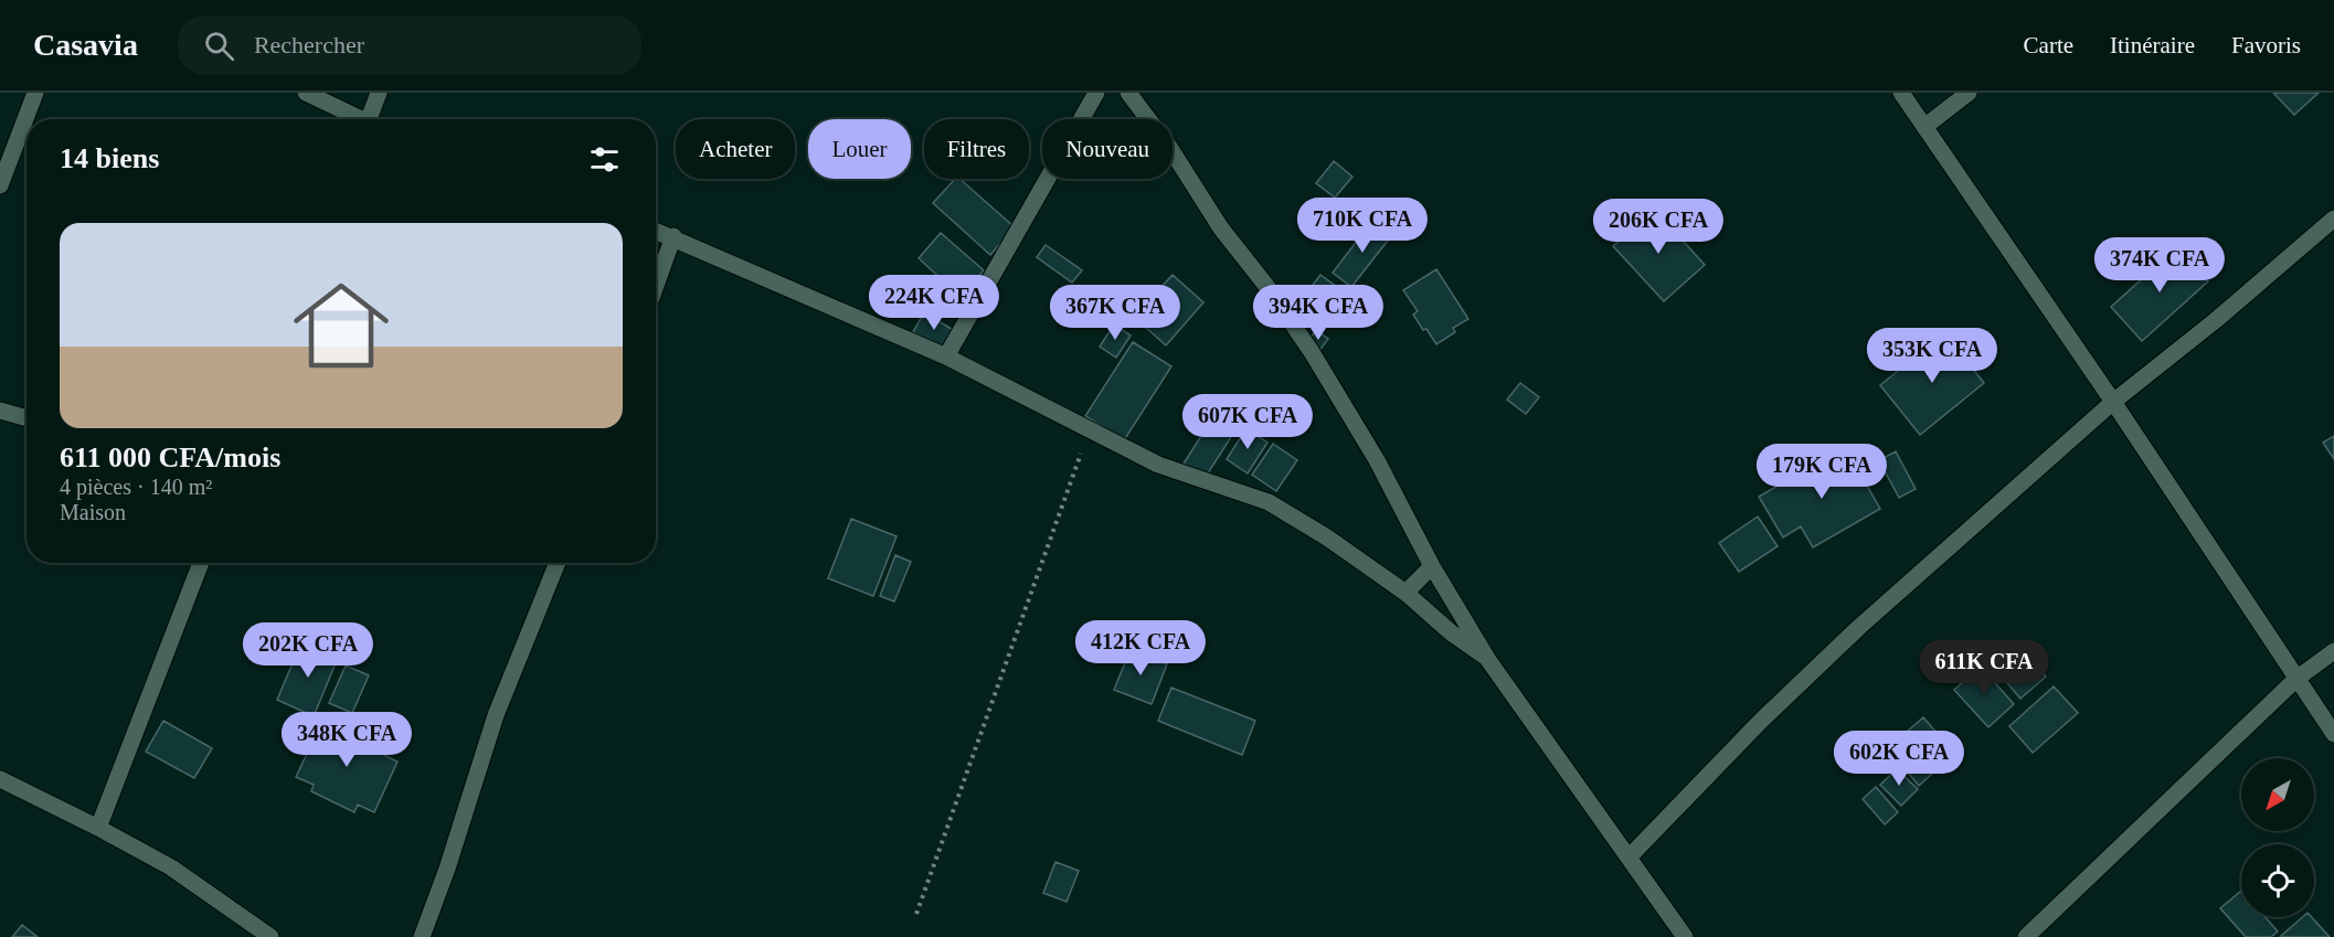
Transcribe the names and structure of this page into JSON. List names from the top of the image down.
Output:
{
  "north": "bottom left",
  "page": {
    "header": "Casavia",
    "search": "Rechercher",
    "nav": ["Carte", "Itinéraire", "Favoris"],
    "chip": [
      "Acheter",
      "Louer",
      "Filtres",
      "Nouveau"
    ],
    "heading": "14 biens",
    "price": [
      "710K CFA",
      "206K CFA",
      "374K CFA",
      "224K CFA",
      "367K CFA",
      "394K CFA",
      "353K CFA",
      "607K CFA",
      "179K CFA",
      "412K CFA",
      "202K CFA",
      "611K CFA",
      "348K CFA",
      "602K CFA"
    ],
    "list": [
      {
        "name": "611 000 CFA/mois",
        "note": "4 pièces · 140 m² · Maison"
      }
    ]
  }
}
